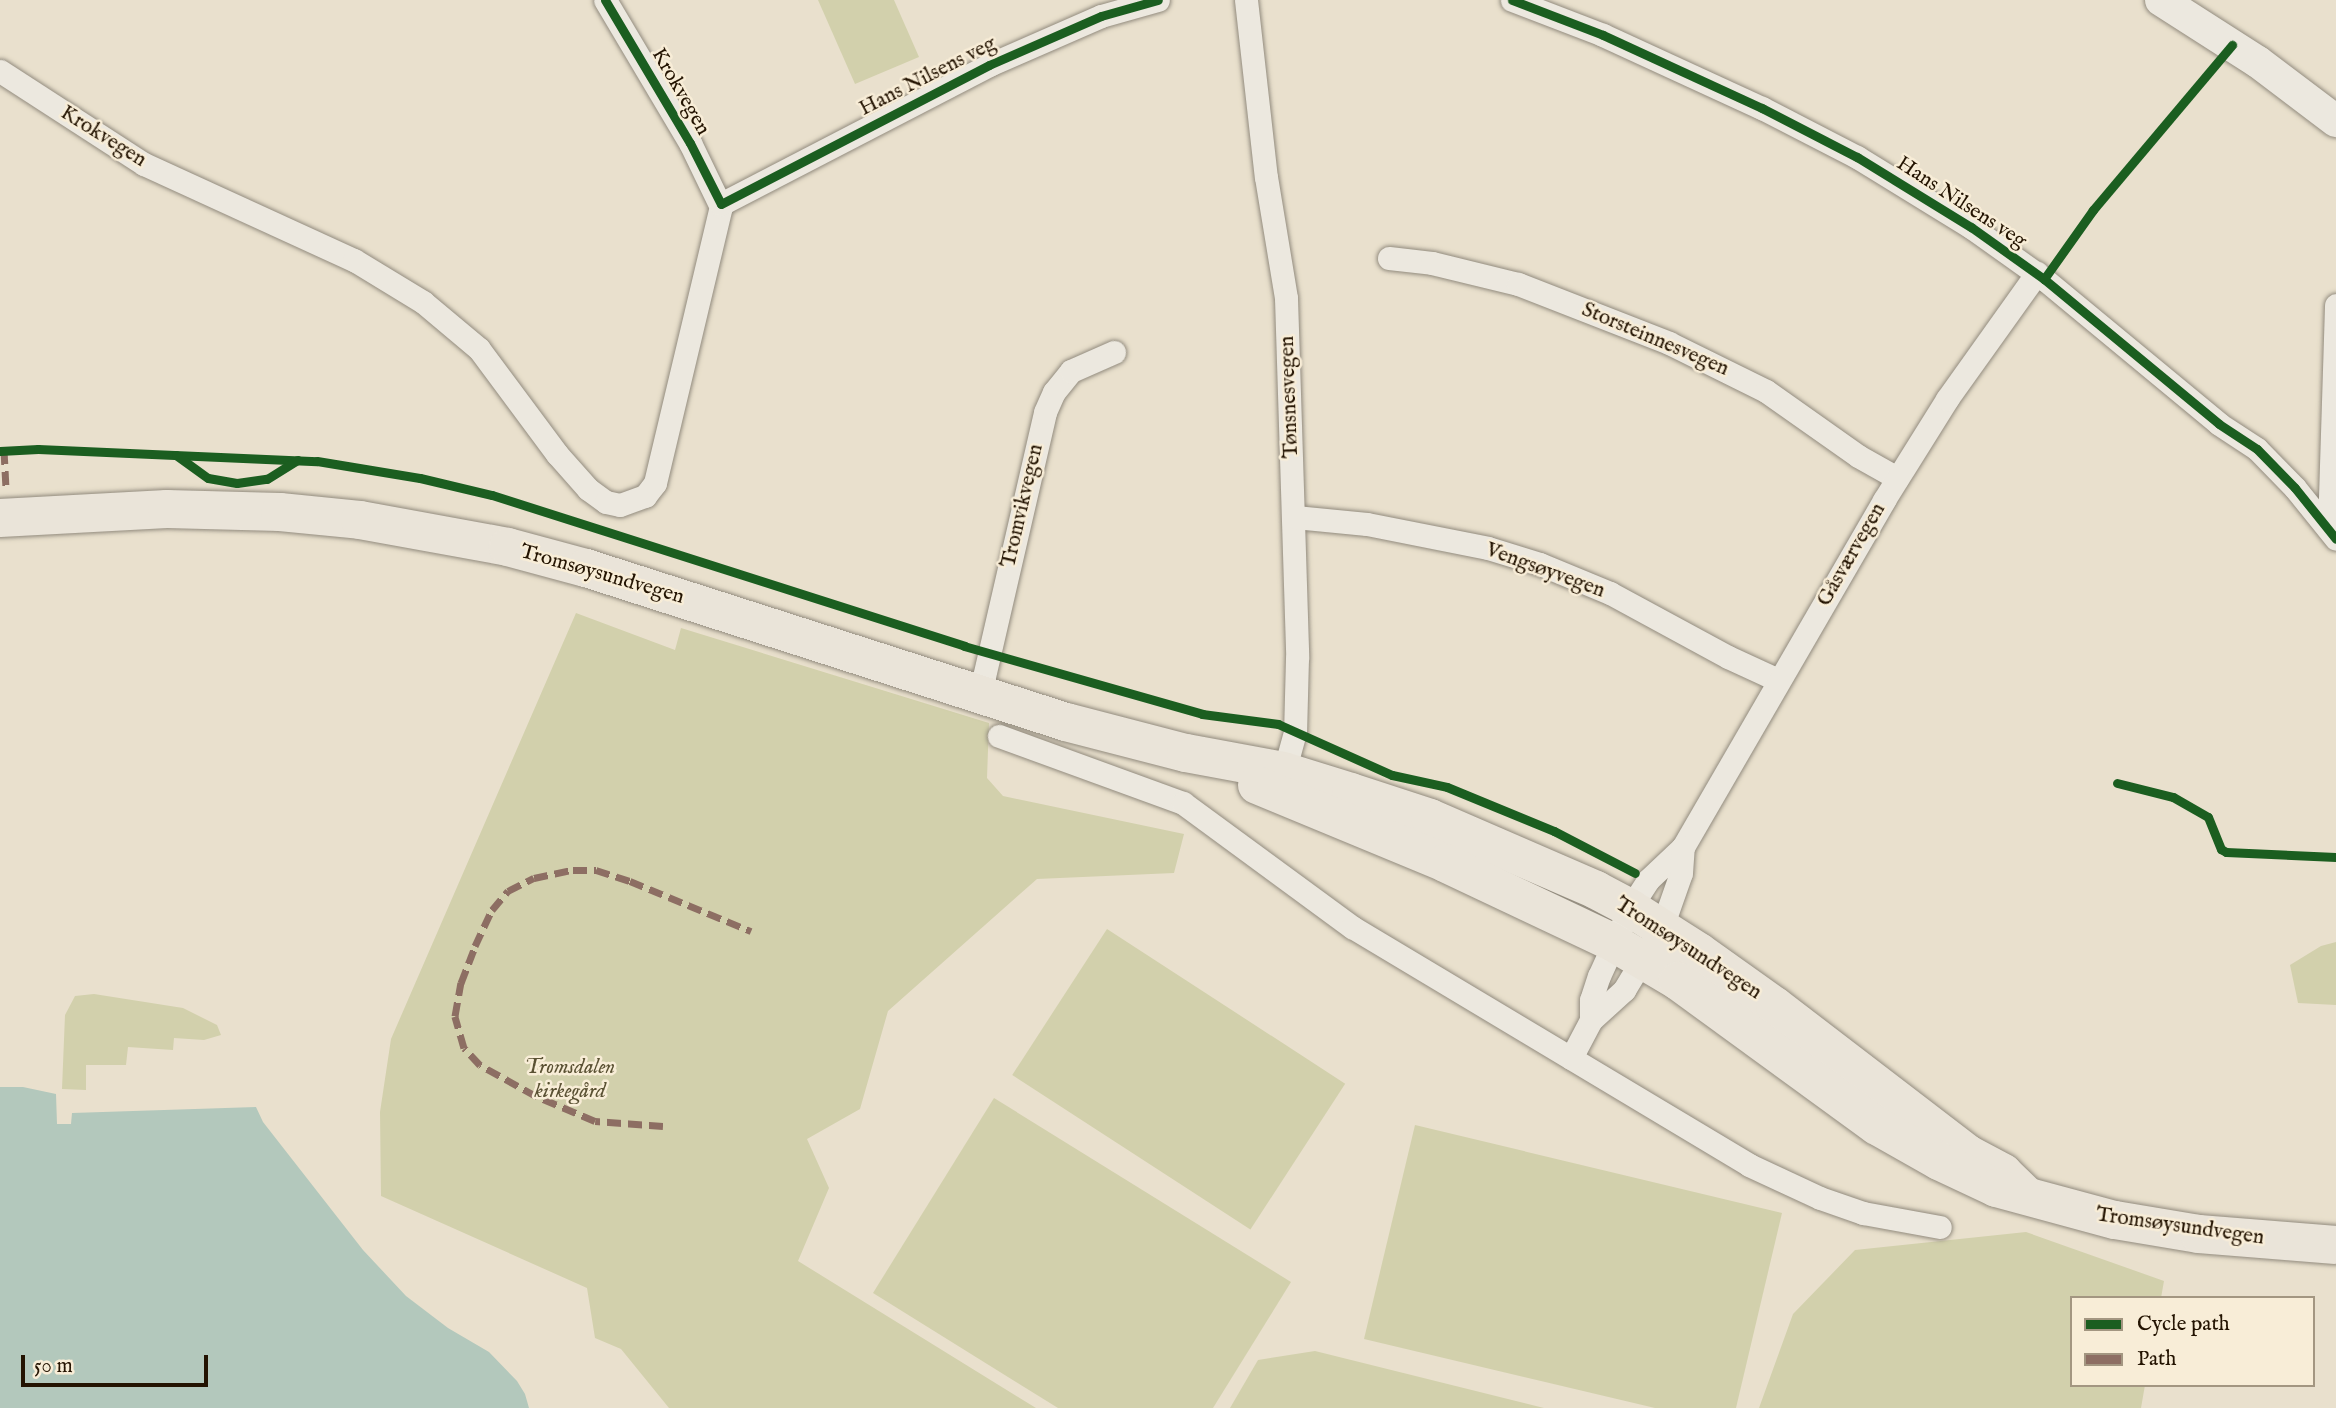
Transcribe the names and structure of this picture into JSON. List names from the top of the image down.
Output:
{
  "streets": {
    "highway": ["Tromsøysundvegen"],
    "street": [
      "Hans Nilsens veg",
      "Krokvegen",
      "Storsteinnesvegen",
      "Tønsnesvegen",
      "Tromvikvegen",
      "Gåsværvegen",
      "Vengsøyvegen"
    ]
  },
  "crossings": [
    ["Hans Nilsens veg", "Krokvegen"],
    ["Hans Nilsens veg", "Gåsværvegen"],
    ["Storsteinnesvegen", "Gåsværvegen"],
    ["Tønsnesvegen", "Vengsøyvegen"],
    ["Tønsnesvegen", "Tromsøysundvegen"],
    ["Tromvikvegen", "Tromsøysundvegen"],
    ["Gåsværvegen", "Vengsøyvegen"],
    ["Gåsværvegen", "Tromsøysundvegen"]
  ],
  "parks": ["Tromsdalen kirkegård"],
  "legend": ["Cycle path", "Path"],
  "scale_bar": "50 m"
}
